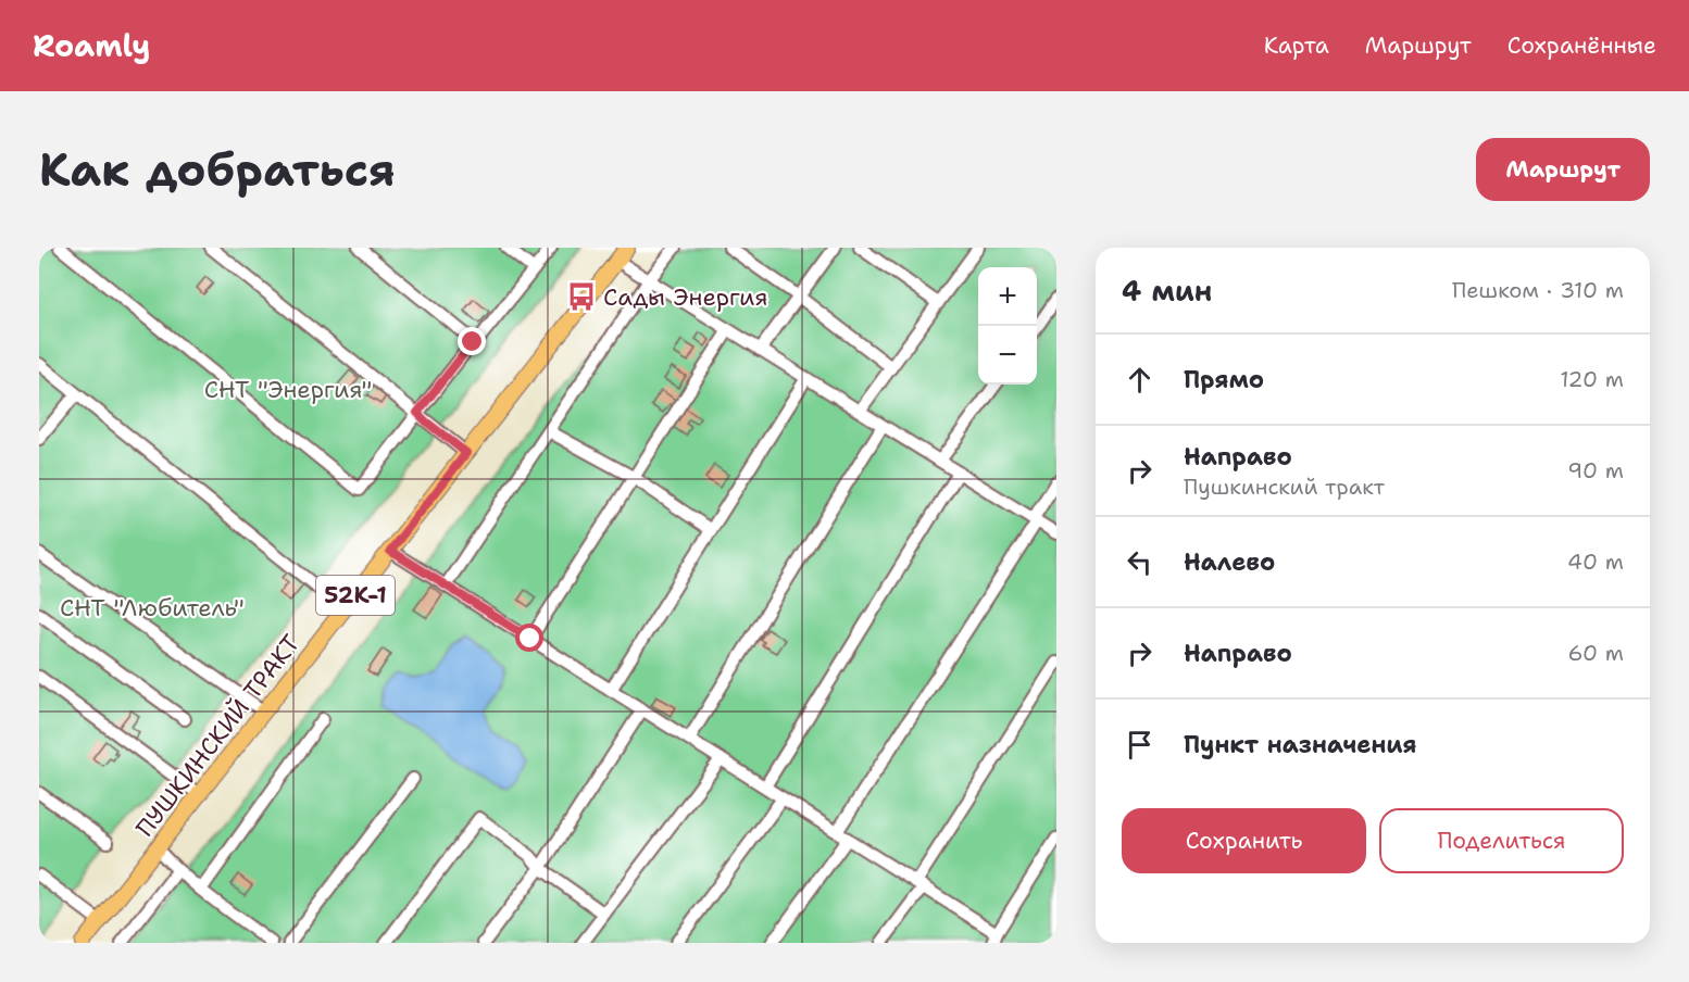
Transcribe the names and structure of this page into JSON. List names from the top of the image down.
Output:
{
  "streets": {
    "main road": ["52К-1", "ПУШКИНСКИЙ ТРАКТ"]
  },
  "parks": ["СНТ \"Энергия\"", "СНТ \"Любитель\""],
  "places": {
    "bus stop": ["Сады Энергия"]
  },
  "page": {
    "header": "Roamly",
    "nav": ["Карта", "Маршрут", "Сохранённые"],
    "buttons": [
      "Маршрут",
      ["Сохранить", "Поделиться"]
    ],
    "title": "Как добраться",
    "heading": ["4 мин", "Пешком · 310 m"],
    "map_buttons": ["+", "−"],
    "list": [
      ["Прямо", "120 m"],
      ["Направо", "Пушкинский тракт", "90 m"],
      ["Налево", "40 m"],
      ["Направо", "60 m"],
      "Пункт назначения"
    ]
  }
}
